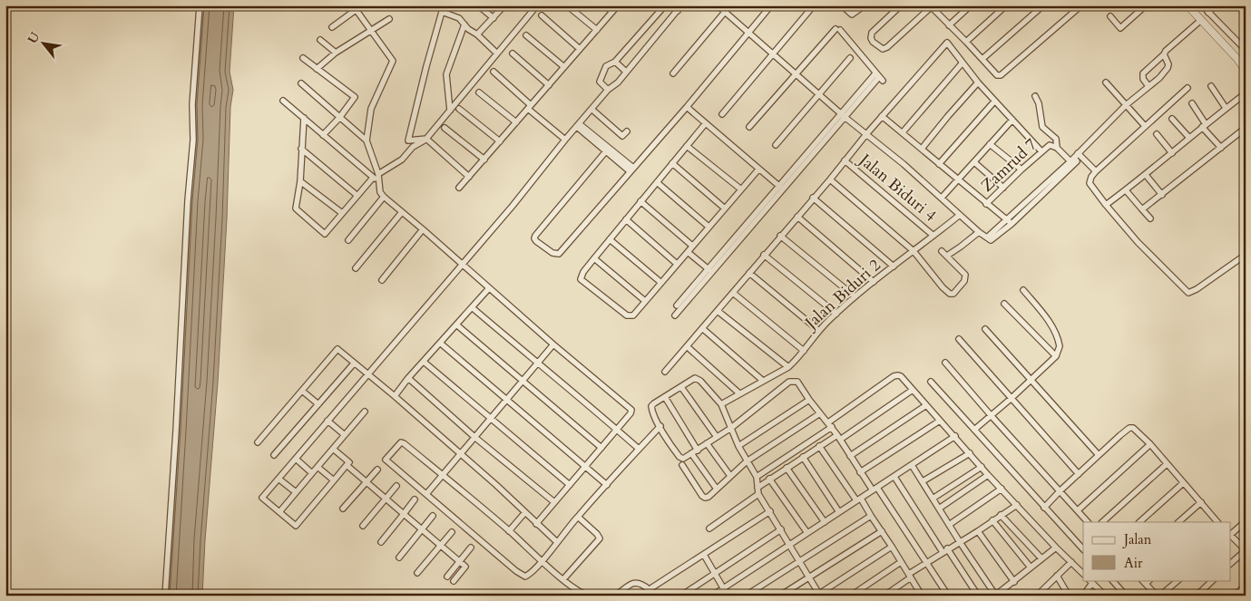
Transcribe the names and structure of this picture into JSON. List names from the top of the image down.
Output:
{
  "streets": {
    "street": ["Zamrud 7", "Jalan Biduri 4", "Jalan Biduri 2"]
  },
  "crossings": [
    ["Jalan Biduri 4", "Jalan Biduri 2"]
  ],
  "legend": ["Jalan", "Air"],
  "north": "top left"
}
